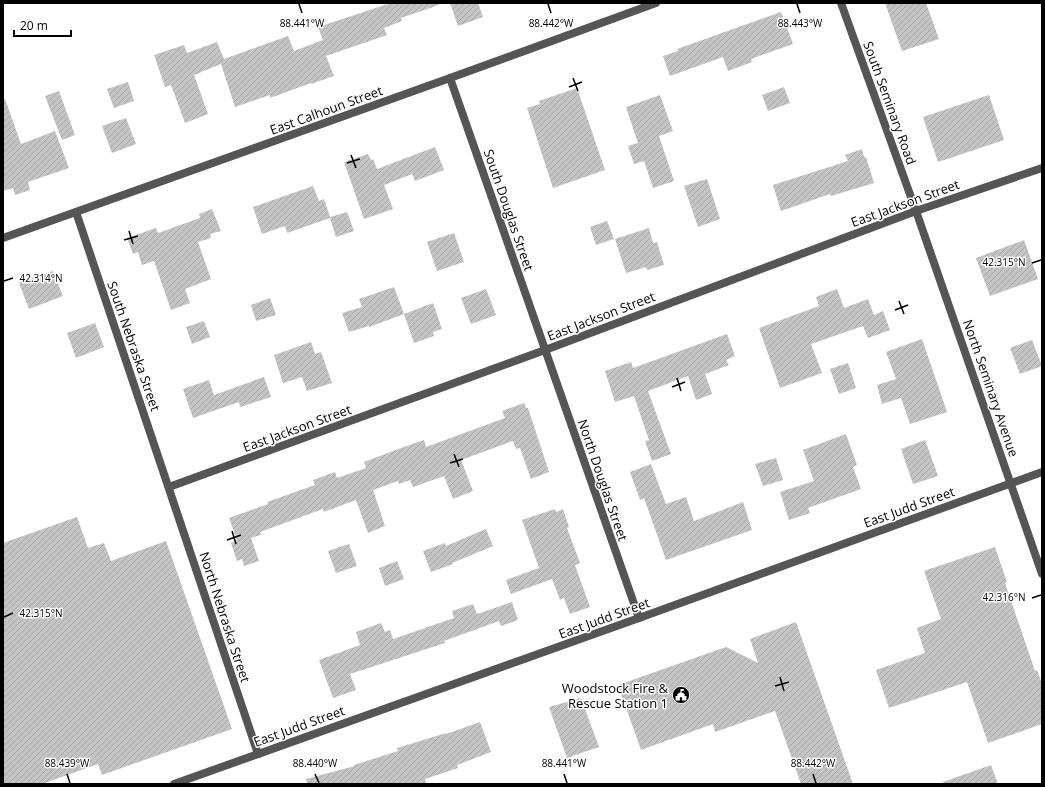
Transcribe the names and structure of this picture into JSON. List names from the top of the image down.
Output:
{
  "streets": {
    "street": [
      "South Seminary Road",
      "East Calhoun Street",
      "East Jackson Street",
      "South Douglas Street",
      "South Nebraska Street",
      "North Seminary Avenue",
      "North Douglas Street",
      "East Judd Street",
      "North Nebraska Street"
    ]
  },
  "crossings": [
    ["South Seminary Road", "East Jackson Street"],
    ["South Seminary Road", "North Seminary Avenue"],
    ["East Calhoun Street", "South Douglas Street"],
    ["East Calhoun Street", "South Nebraska Street"],
    ["East Jackson Street", "South Douglas Street"],
    ["East Jackson Street", "South Nebraska Street"],
    ["East Jackson Street", "North Seminary Avenue"],
    ["East Jackson Street", "North Douglas Street"],
    ["East Jackson Street", "North Nebraska Street"],
    ["South Douglas Street", "North Douglas Street"],
    ["South Nebraska Street", "North Nebraska Street"],
    ["North Seminary Avenue", "East Judd Street"],
    ["North Douglas Street", "East Judd Street"],
    ["East Judd Street", "North Nebraska Street"]
  ],
  "places": {
    "public building": ["Woodstock Fire & Rescue Station 1"]
  },
  "scale_bar": "20 m",
  "coordinates": [
    "88.441°W",
    "88.442°W",
    "88.443°W",
    "42.315°N",
    "42.314°N",
    "42.316°N",
    "88.439°W",
    "88.440°W"
  ]
}
